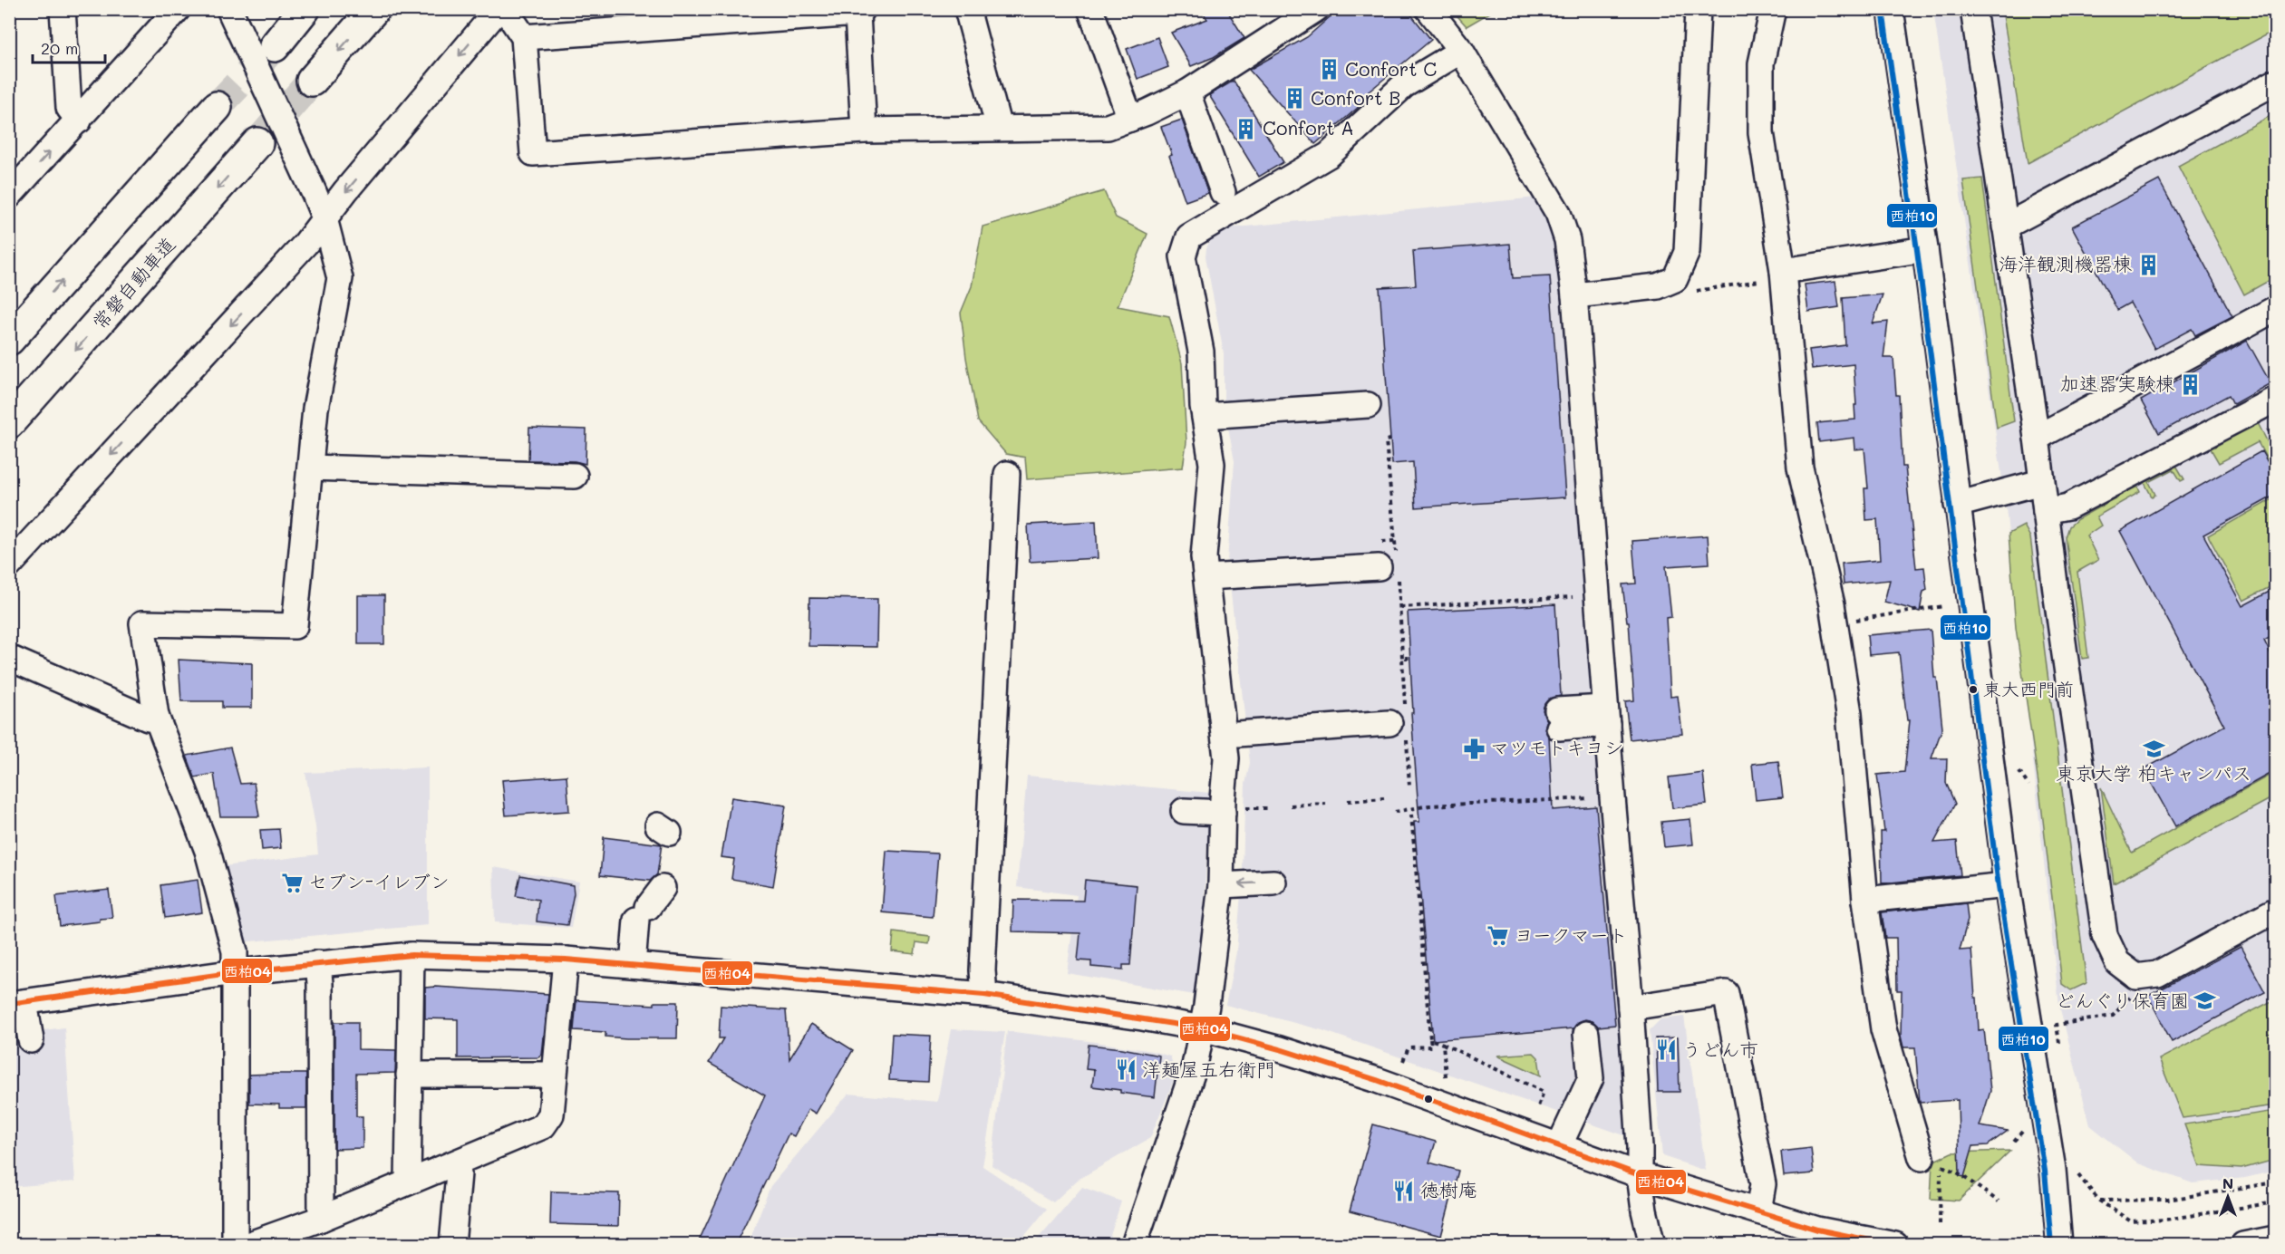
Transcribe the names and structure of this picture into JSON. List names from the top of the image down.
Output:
{
  "streets": {
    "highway": ["常磐自動車道"]
  },
  "places": {
    "building": [
      "Confort C",
      "Confort B",
      "Confort A",
      "海洋観測機器棟",
      "加速器実験棟"
    ],
    "other": ["東大西門前"],
    "pharmacy": ["マツモトキヨシ"],
    "school or university": ["東京大学 柏キャンパス", "どんぐり保育園"],
    "supermarket": ["セブン-イレブン", "ヨークマート"],
    "restaurant": ["うどん市", "洋麺屋五右衛門", "徳樹庵"]
  },
  "lines": ["transit line 西柏10", "transit line 西柏04"],
  "scale_bar": "20 m",
  "north": "top"
}
